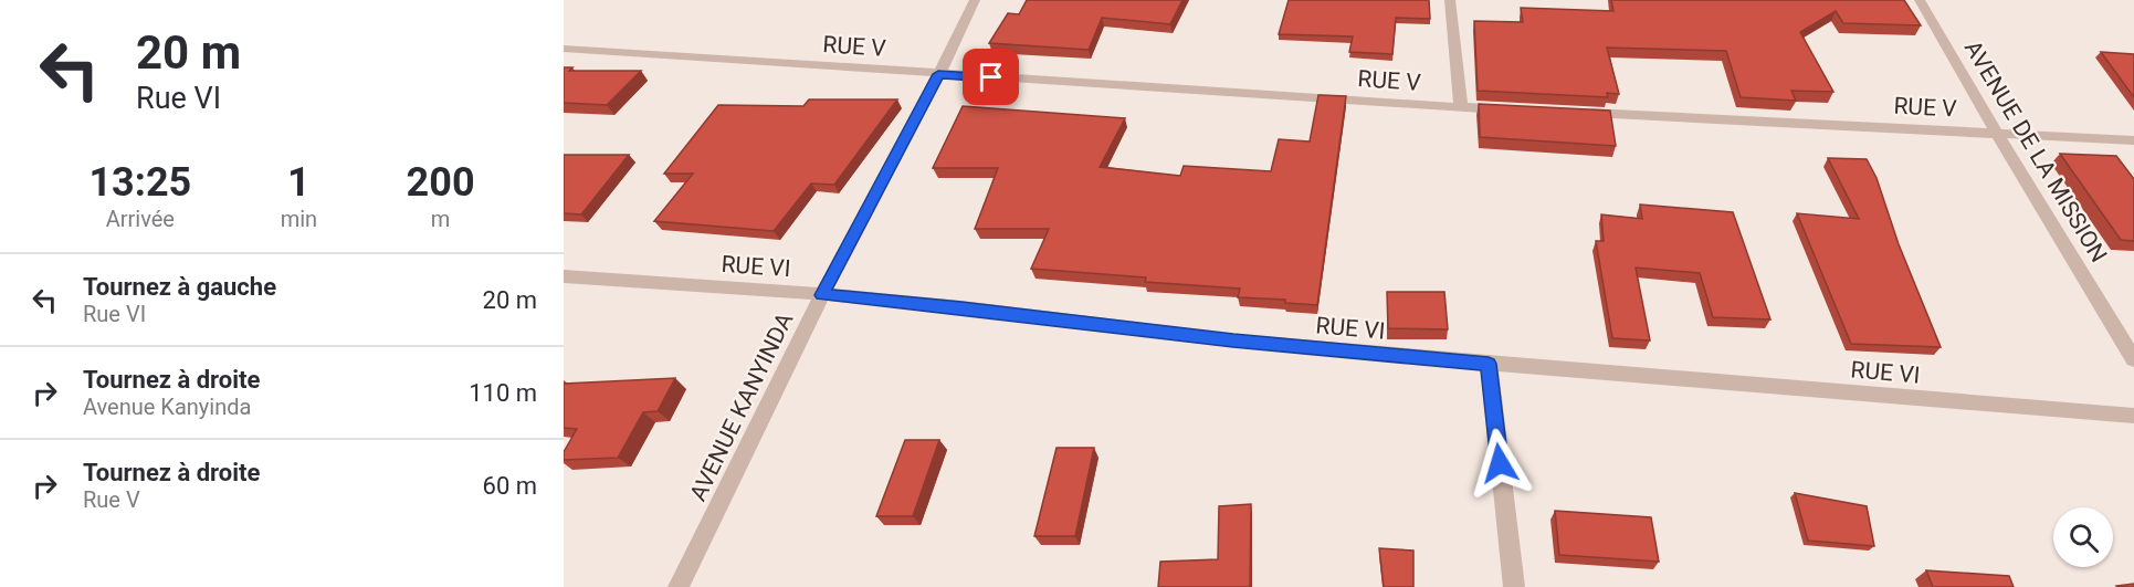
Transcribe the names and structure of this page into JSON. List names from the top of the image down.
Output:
{
  "streets": {
    "street": [
      "RUE V",
      "AVENUE DE LA MISSION",
      "RUE VI",
      "AVENUE KANYINDA"
    ]
  },
  "crossings": [
    ["RUE V", "AVENUE DE LA MISSION"],
    ["RUE V", "AVENUE KANYINDA"],
    ["RUE VI", "AVENUE KANYINDA"]
  ],
  "page": {
    "turn": ["20 m", "Rue VI"],
    "eta": [
      "13:25",
      "Arrivée",
      "1",
      "min",
      "200",
      "m"
    ],
    "list": [
      {
        "name": "Tournez à gauche",
        "note": "Rue VI",
        "value": "20 m"
      },
      {
        "name": "Tournez à droite",
        "note": "Avenue Kanyinda",
        "value": "110 m"
      },
      {
        "name": "Tournez à droite",
        "note": "Rue V",
        "value": "60 m"
      }
    ]
  }
}
